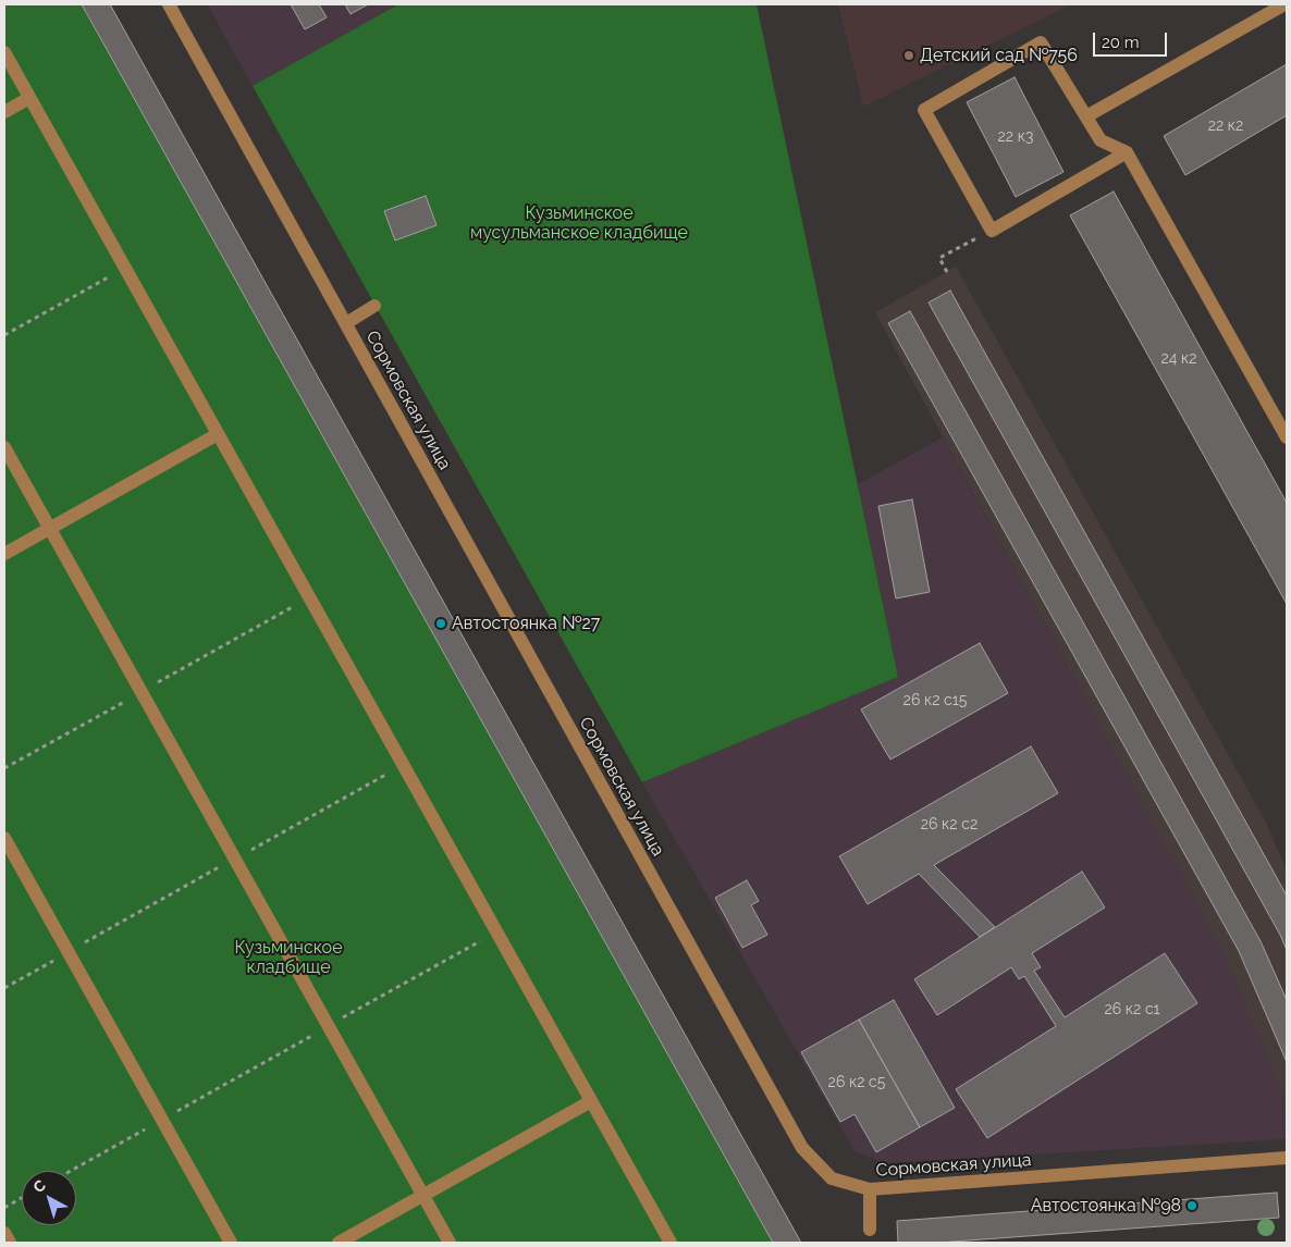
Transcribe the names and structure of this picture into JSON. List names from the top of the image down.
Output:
{
  "streets": {
    "street": ["Сормовская улица"]
  },
  "parks": ["Кузьминское мусульманское кладбище", "Кузьминское кладбище"],
  "places": ["Детский сад №756", "Автостоянка №27", "Автостоянка №98"],
  "house_numbers": [
    "22 к2",
    "22 к3",
    "24 к2",
    "26 к2 с15",
    "26 к2 с2",
    "26 к2 с1",
    "26 к2 с5"
  ],
  "scale_bar": "20 m",
  "north": "top left"
}
